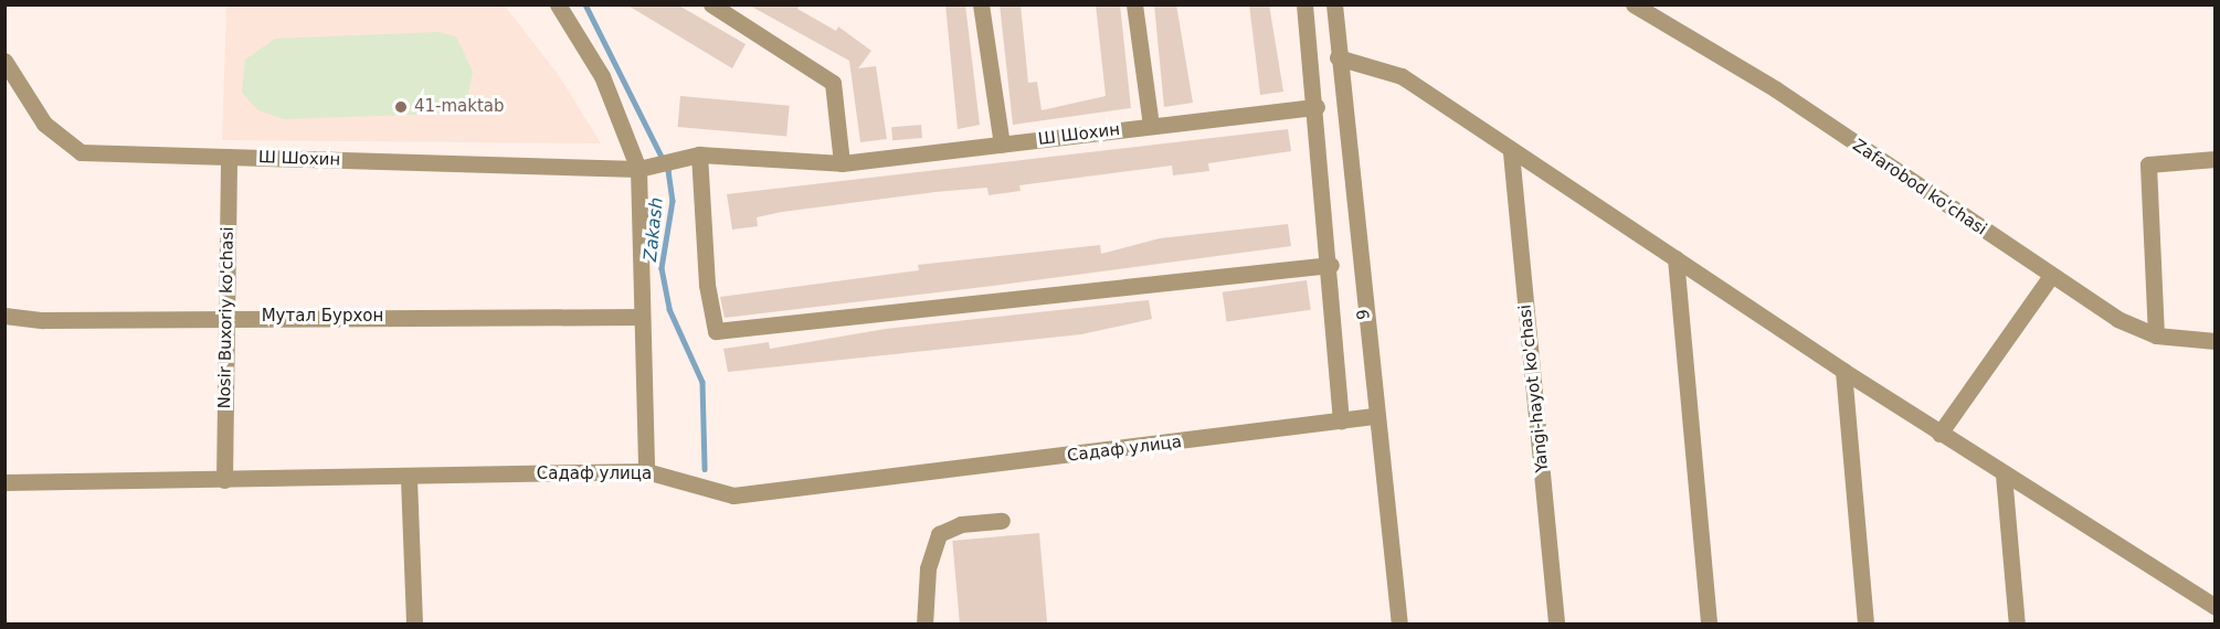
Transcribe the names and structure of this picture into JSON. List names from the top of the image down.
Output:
{
  "streets": {
    "street": [
      "Ш Шохин",
      "Zafarobod ko'chasi",
      "9",
      "Мутал Бурхон",
      "Nosir Buxoriy ko'chasi",
      "Yangi-hayot ko'chasi",
      "Садаф улица"
    ]
  },
  "crossings": [
    ["Ш Шохин", "Nosir Buxoriy ko'chasi"],
    ["9", "Садаф улица"],
    ["Мутал Бурхон", "Nosir Buxoriy ko'chasi"],
    ["Nosir Buxoriy ko'chasi", "Садаф улица"]
  ],
  "water": ["Zakash"],
  "places": ["41-maktab"]
}
